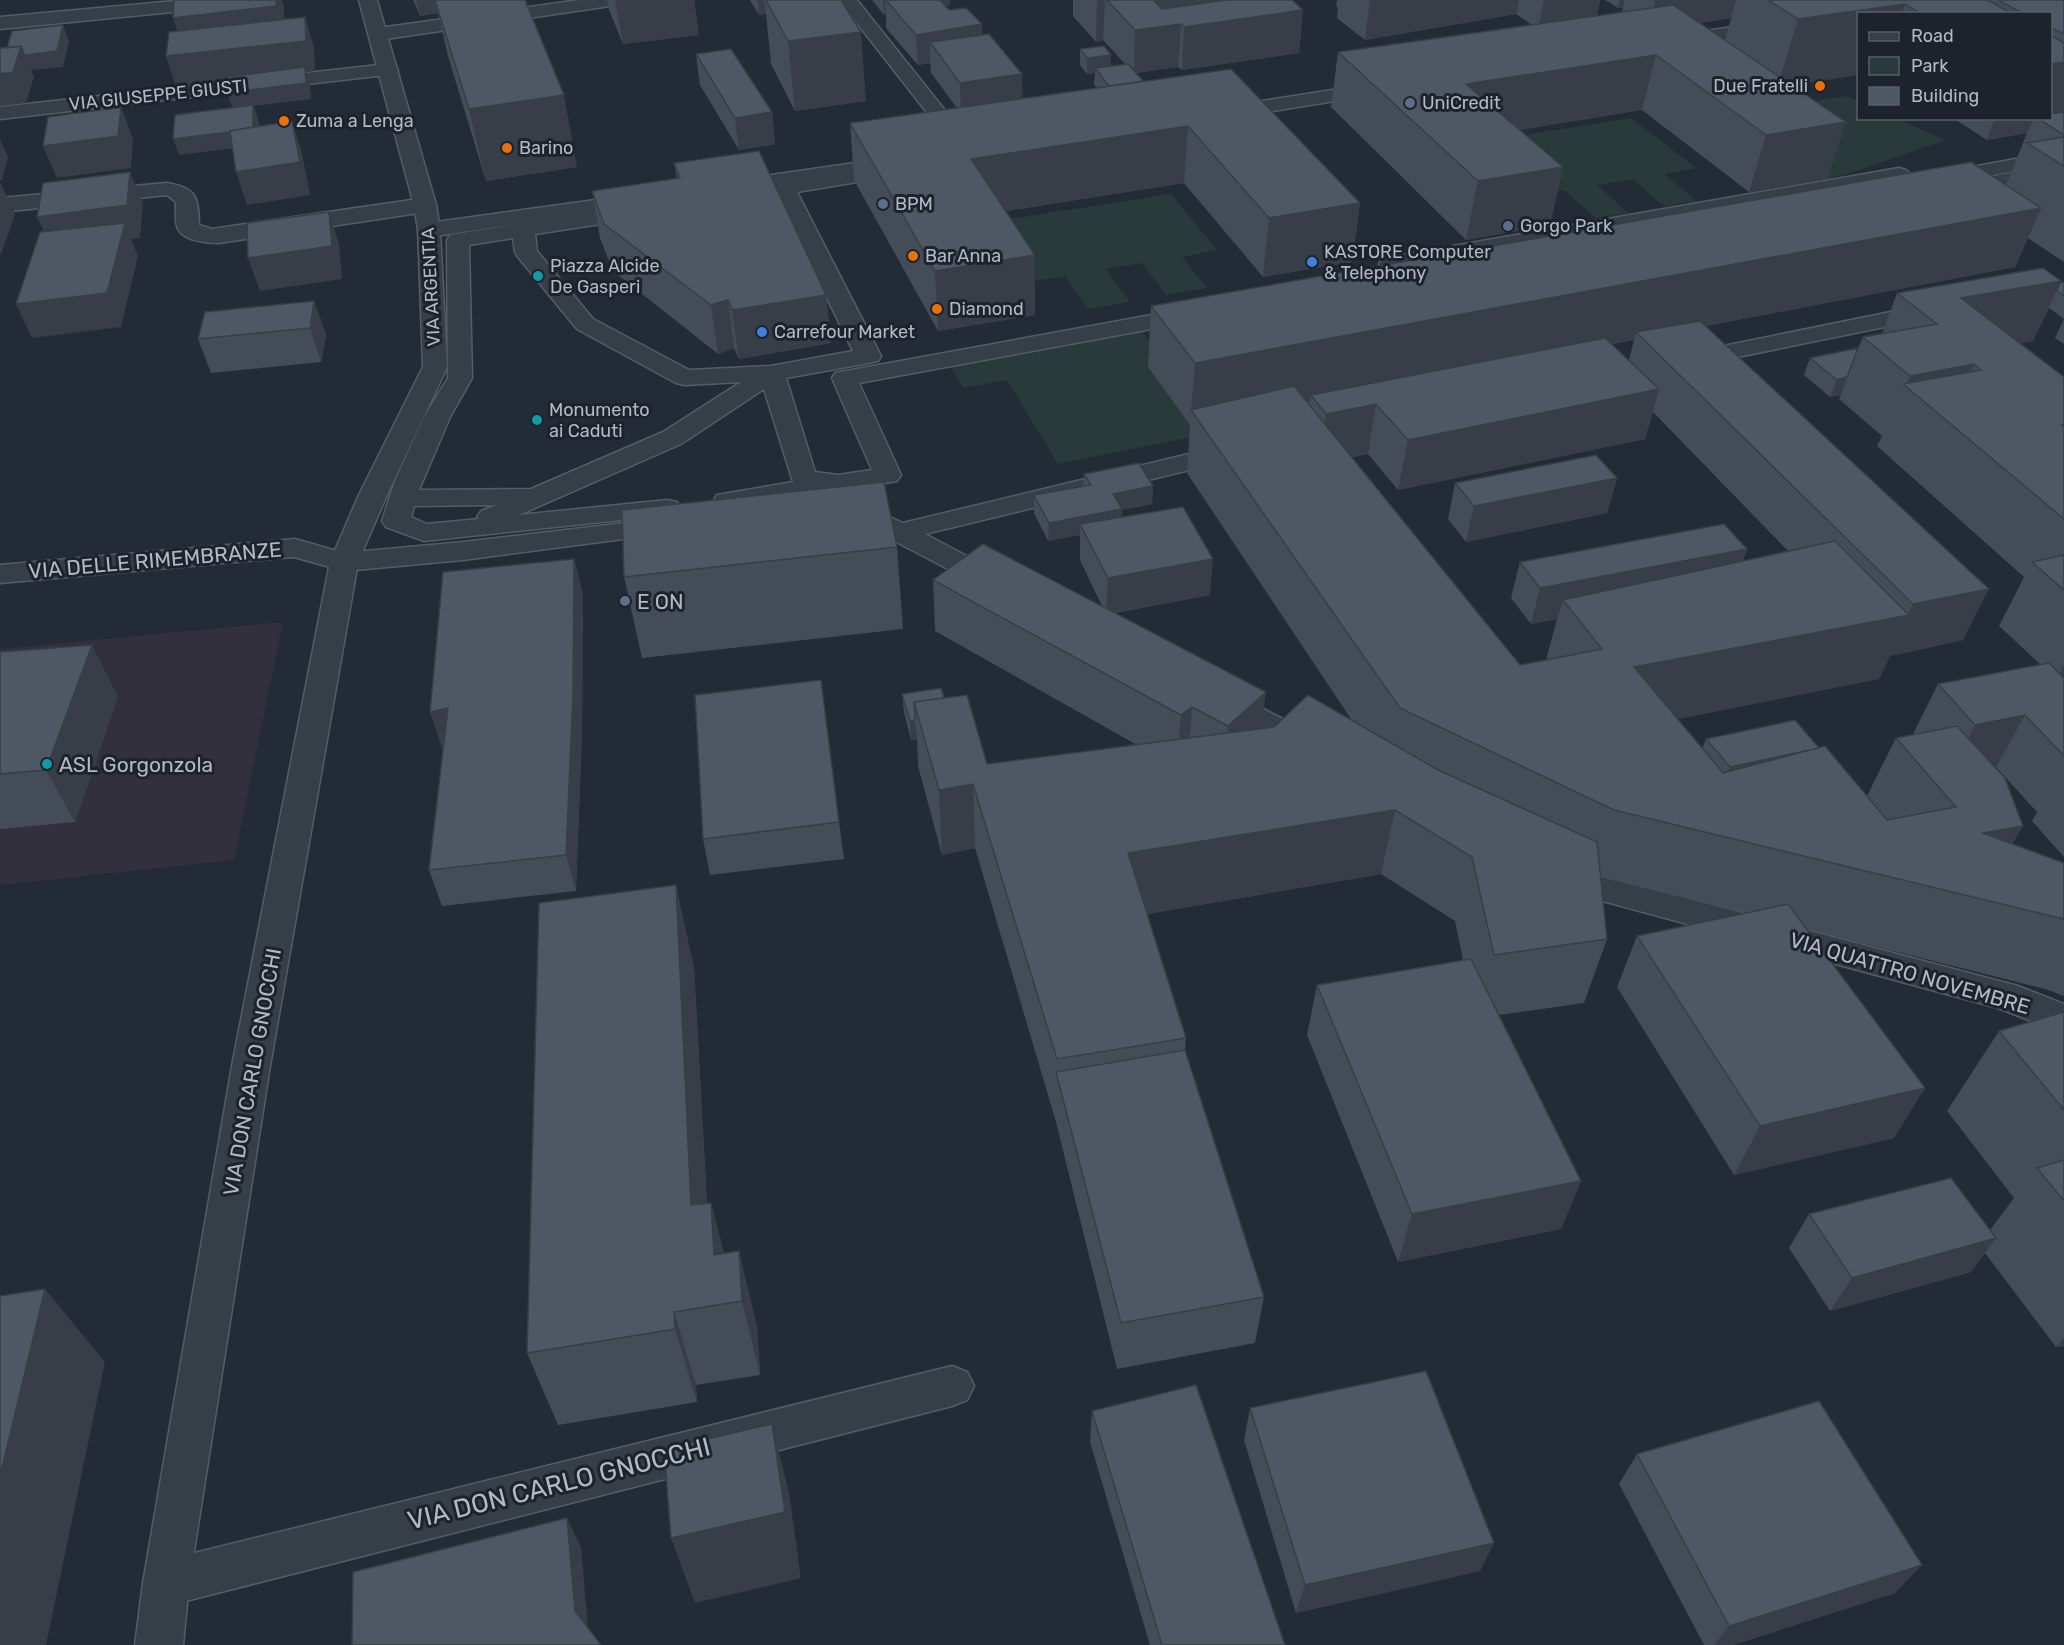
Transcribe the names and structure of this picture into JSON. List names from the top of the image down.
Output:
{
  "streets": {
    "street": [
      "VIA GIUSEPPE GIUSTI",
      "VIA ARGENTIA",
      "VIA DELLE RIMEMBRANZE",
      "VIA QUATTRO NOVEMBRE",
      "VIA DON CARLO GNOCCHI"
    ]
  },
  "crossings": [
    ["VIA GIUSEPPE GIUSTI", "VIA ARGENTIA"],
    ["VIA ARGENTIA", "VIA DELLE RIMEMBRANZE"],
    ["VIA ARGENTIA", "VIA DON CARLO GNOCCHI"],
    ["VIA DELLE RIMEMBRANZE", "VIA DON CARLO GNOCCHI"]
  ],
  "places": [
    "Due Fratelli",
    "UniCredit",
    "Zuma a Lenga",
    "Barino",
    "BPM",
    "Gorgo Park",
    "Bar Anna",
    "KASTORE Computer & Telephony",
    "Piazza Alcide De Gasperi",
    "Diamond",
    "Carrefour Market",
    "Monumento ai Caduti",
    "E ON",
    "ASL Gorgonzola"
  ],
  "legend": ["Road", "Park", "Building"]
}
